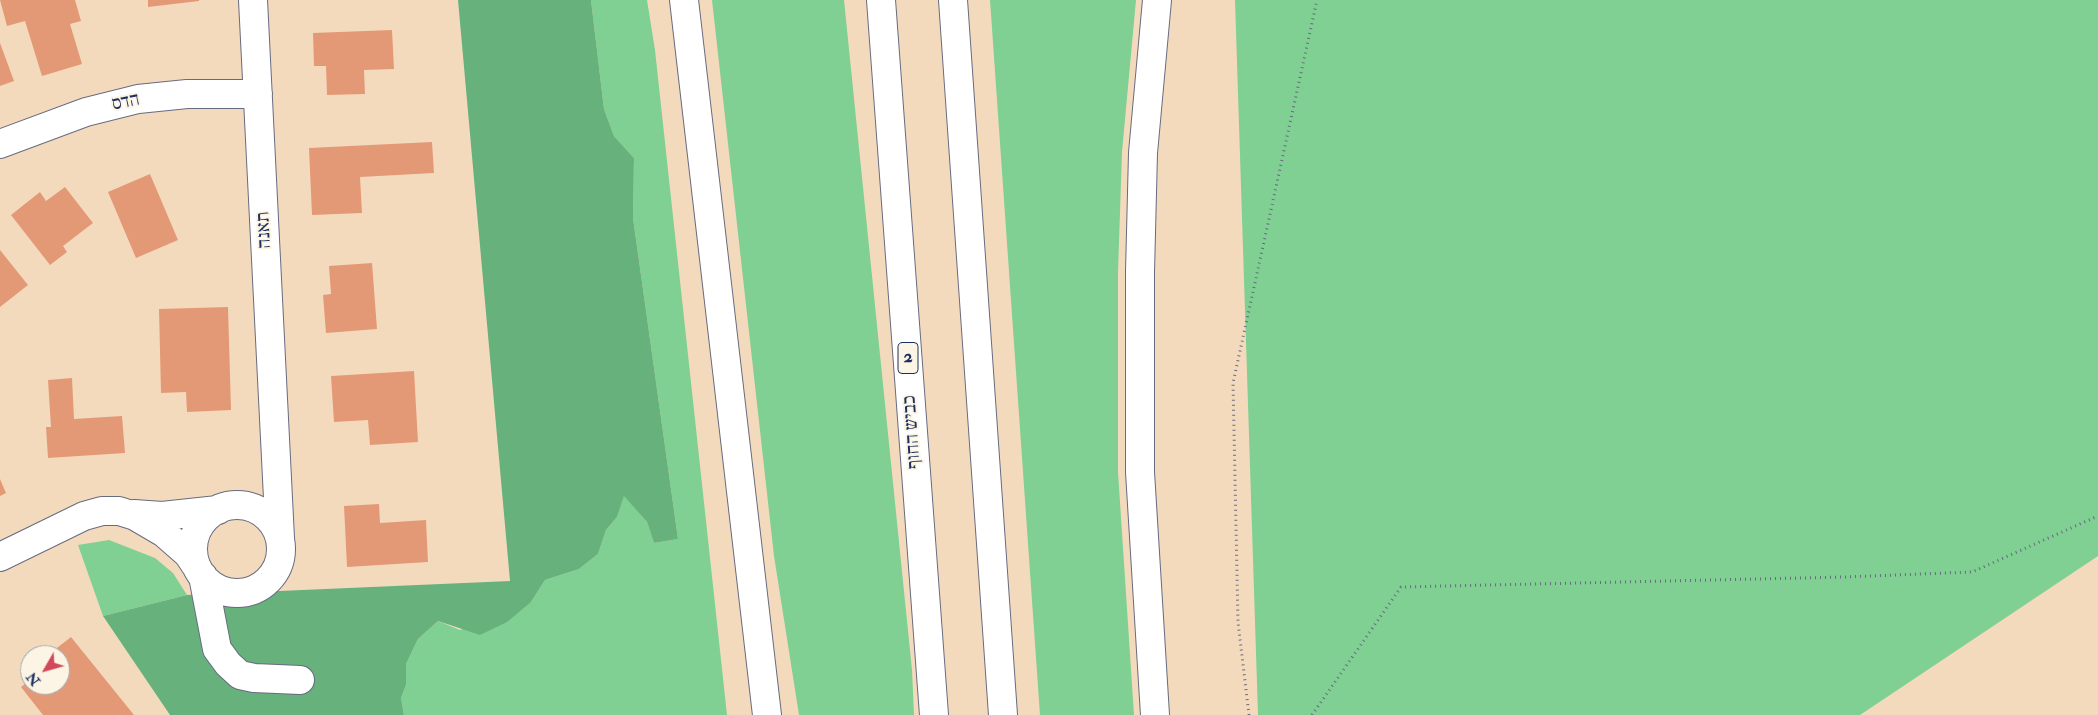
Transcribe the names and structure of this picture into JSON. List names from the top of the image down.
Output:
{
  "streets": {
    "main road": [
      "הדס",
      "תאנה",
      "2",
      "כביש החוף"
    ]
  },
  "crossings": [
    ["הדס", "תאנה"]
  ],
  "north": "bottom left"
}
